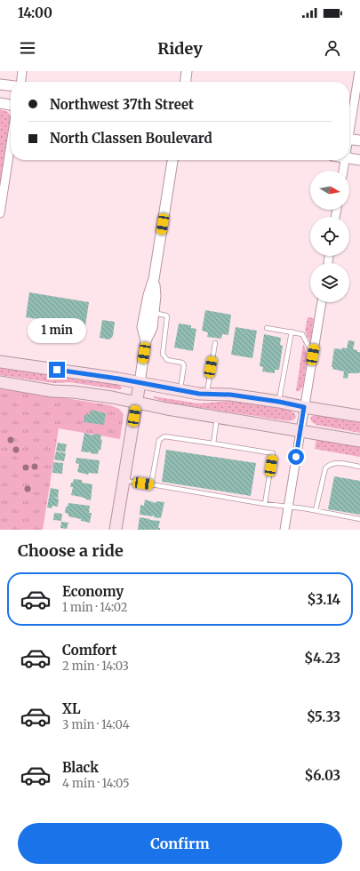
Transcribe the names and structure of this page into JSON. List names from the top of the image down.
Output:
{
  "north": "right",
  "page": {
    "status": "14:00",
    "header": "Ridey",
    "banner": ["Northwest 37th Street", "North Classen Boulevard"],
    "bubble": "1 min",
    "heading": "Choose a ride",
    "list": [
      {
        "name": "Economy",
        "note": "1 min · 14:02",
        "value": "$3.14"
      },
      {
        "name": "Comfort",
        "note": "2 min · 14:03",
        "value": "$4.23"
      },
      {
        "name": "XL",
        "note": "3 min · 14:04",
        "value": "$5.33"
      },
      {
        "name": "Black",
        "note": "4 min · 14:05",
        "value": "$6.03"
      }
    ],
    "buttons": "Confirm"
  }
}
